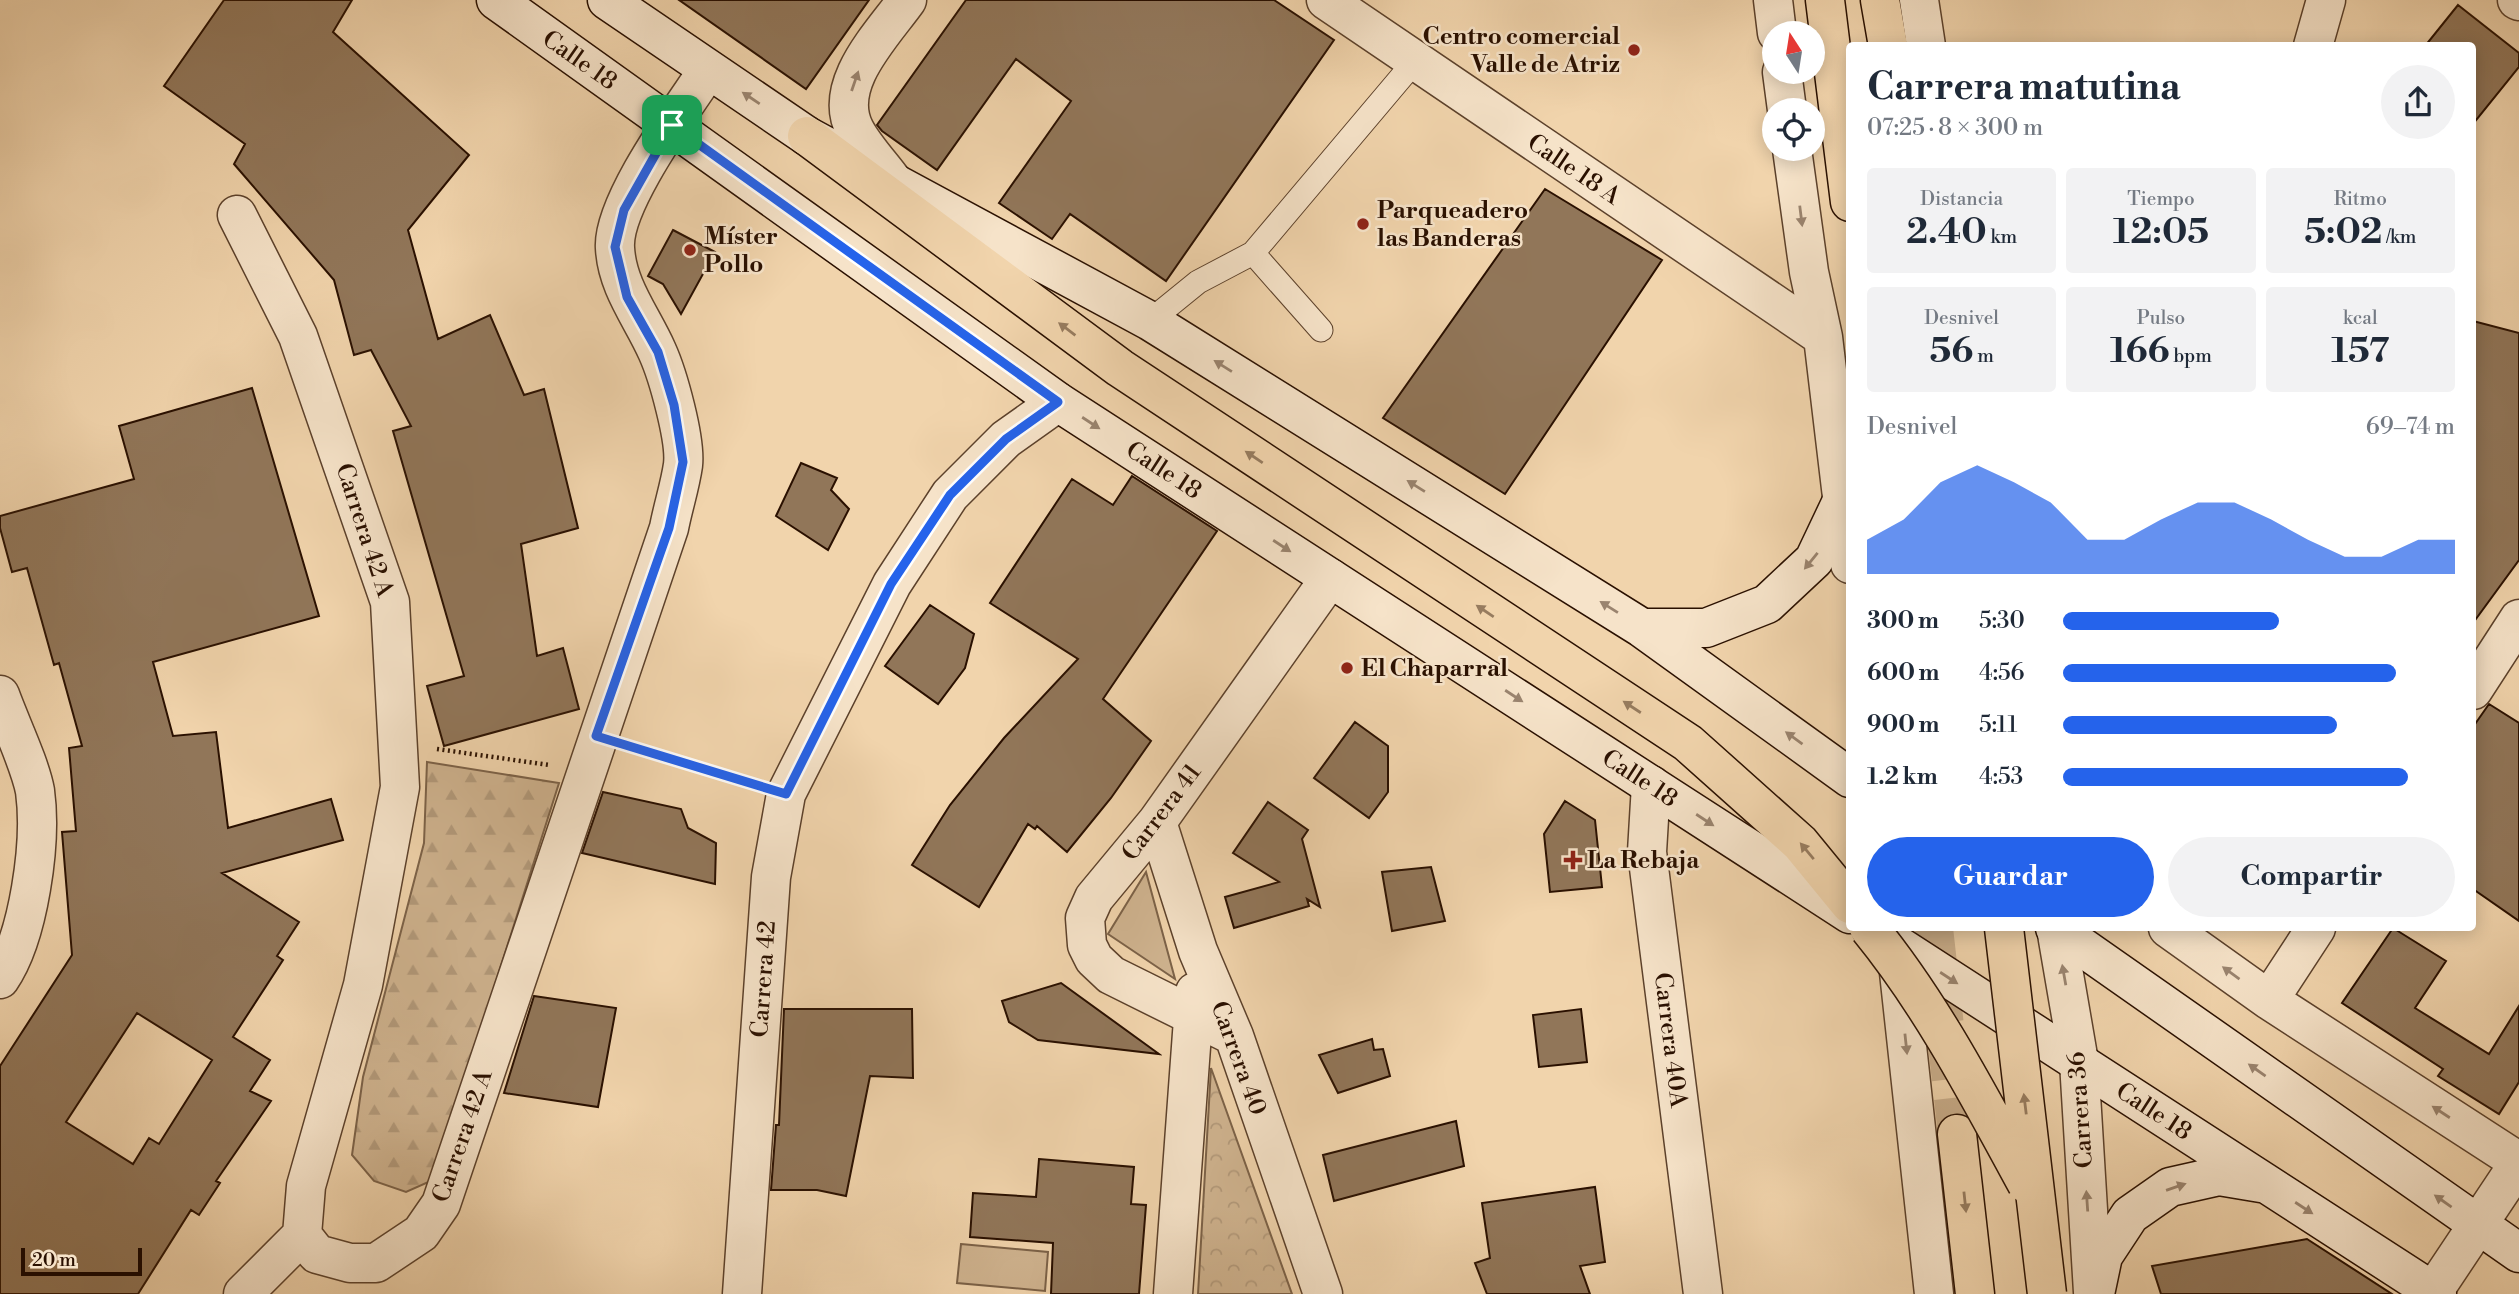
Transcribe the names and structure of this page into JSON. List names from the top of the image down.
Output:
{
  "streets": {
    "street": [
      "Calle 18",
      "Calle 18 A",
      "Carrera 42 A",
      "Carrera 41",
      "Carrera 42",
      "Carrera 40A",
      "Carrera 40",
      "Carrera 36"
    ]
  },
  "crossings": [
    ["Calle 18", "Carrera 42 A"],
    ["Calle 18", "Carrera 41"],
    ["Calle 18", "Carrera 42"],
    ["Calle 18", "Carrera 40A"],
    ["Calle 18", "Carrera 36"],
    ["Carrera 41", "Carrera 40"]
  ],
  "places": {
    "other": [
      "Centro comercial Valle de Atriz",
      "Parqueadero las Banderas",
      "Míster Pollo",
      "El Chaparral"
    ],
    "health": ["La Rebaja"]
  },
  "scale_bar": "20 m",
  "north": "top",
  "page": {
    "heading": ["Carrera matutina", "07:25 · 8 × 300 m"],
    "stats": [
      ["Distancia", "2.40 km"],
      ["Tiempo", "12:05"],
      ["Ritmo", "5:02 /km"],
      ["Desnivel", "56 m"],
      ["Pulso", "166 bpm"],
      ["kcal", "157"]
    ],
    "chart": ["Desnivel", "69–74 m"],
    "list": [
      {
        "name": "300 m",
        "note": "5:30"
      },
      {
        "name": "600 m",
        "note": "4:56"
      },
      {
        "name": "900 m",
        "note": "5:11"
      },
      {
        "name": "1.2 km",
        "note": "4:53"
      }
    ],
    "buttons": ["Guardar", "Compartir"],
    "scale": "20 m"
  }
}
